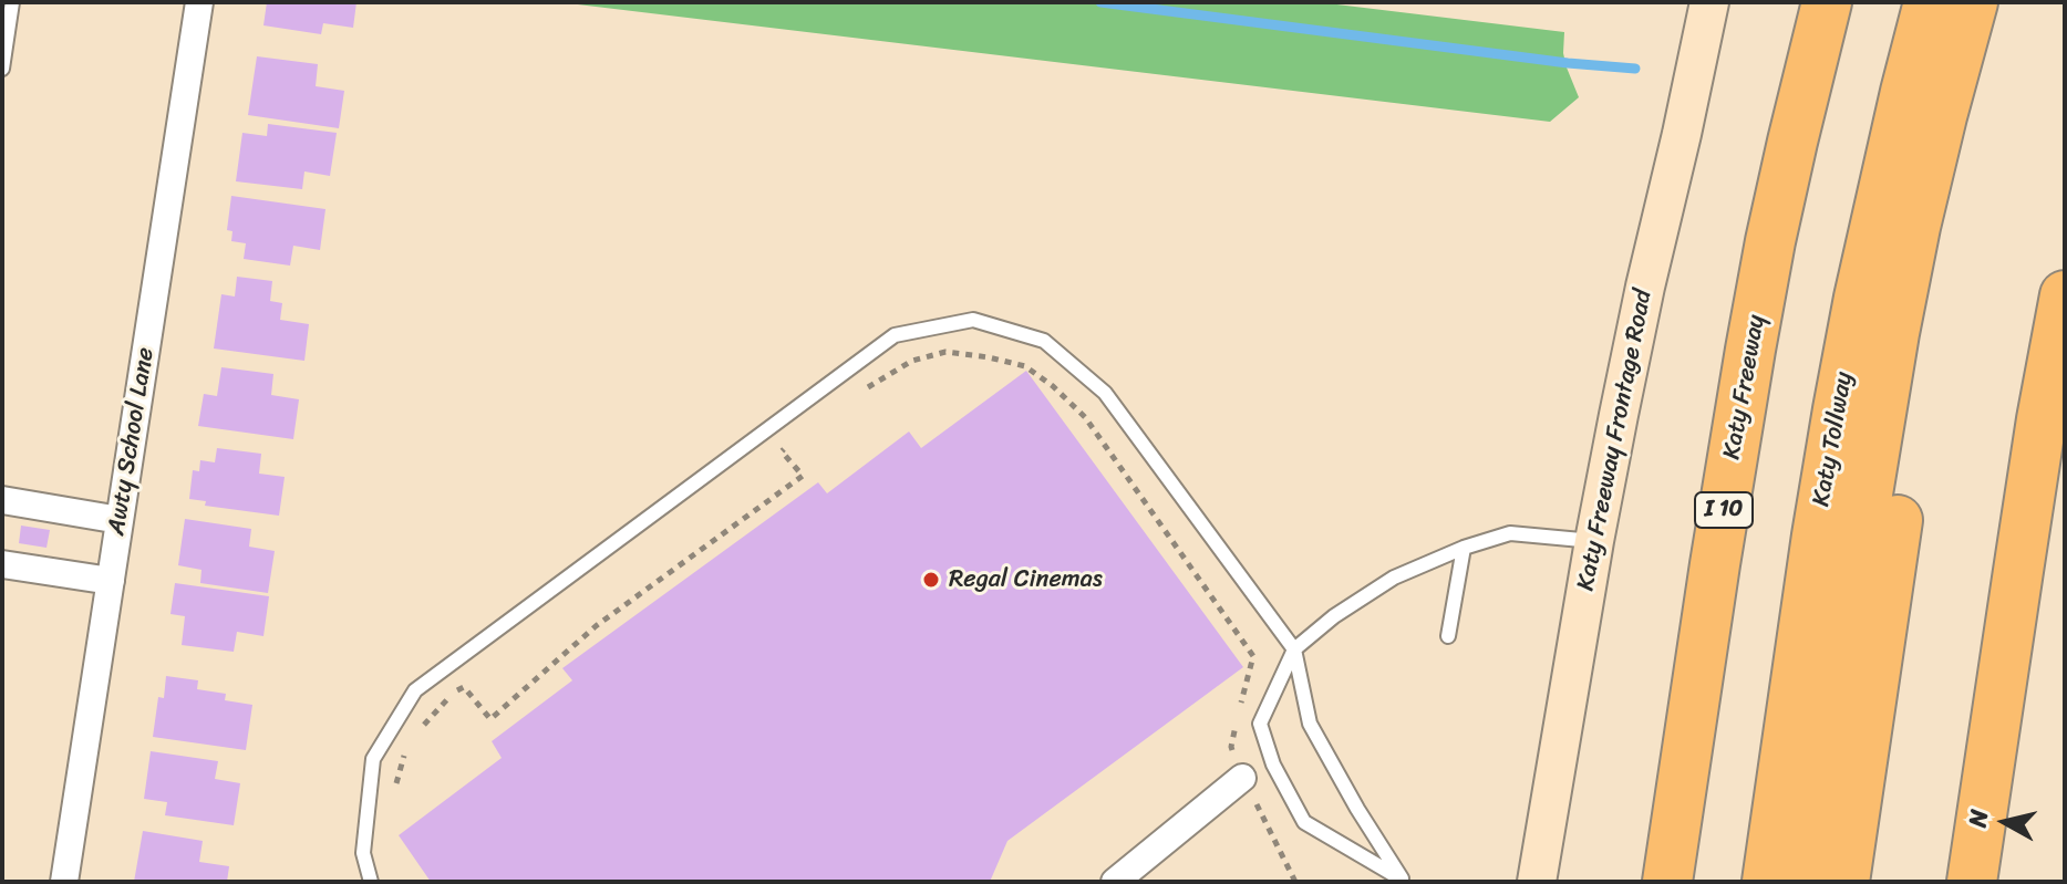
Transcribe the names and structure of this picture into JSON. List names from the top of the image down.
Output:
{
  "streets": {
    "highway": ["Katy Freeway", "Katy Tollway", "I 10"],
    "main road": ["Katy Freeway Frontage Road"],
    "street": ["Awty School Lane"]
  },
  "places": ["Regal Cinemas"],
  "north": "left"
}
